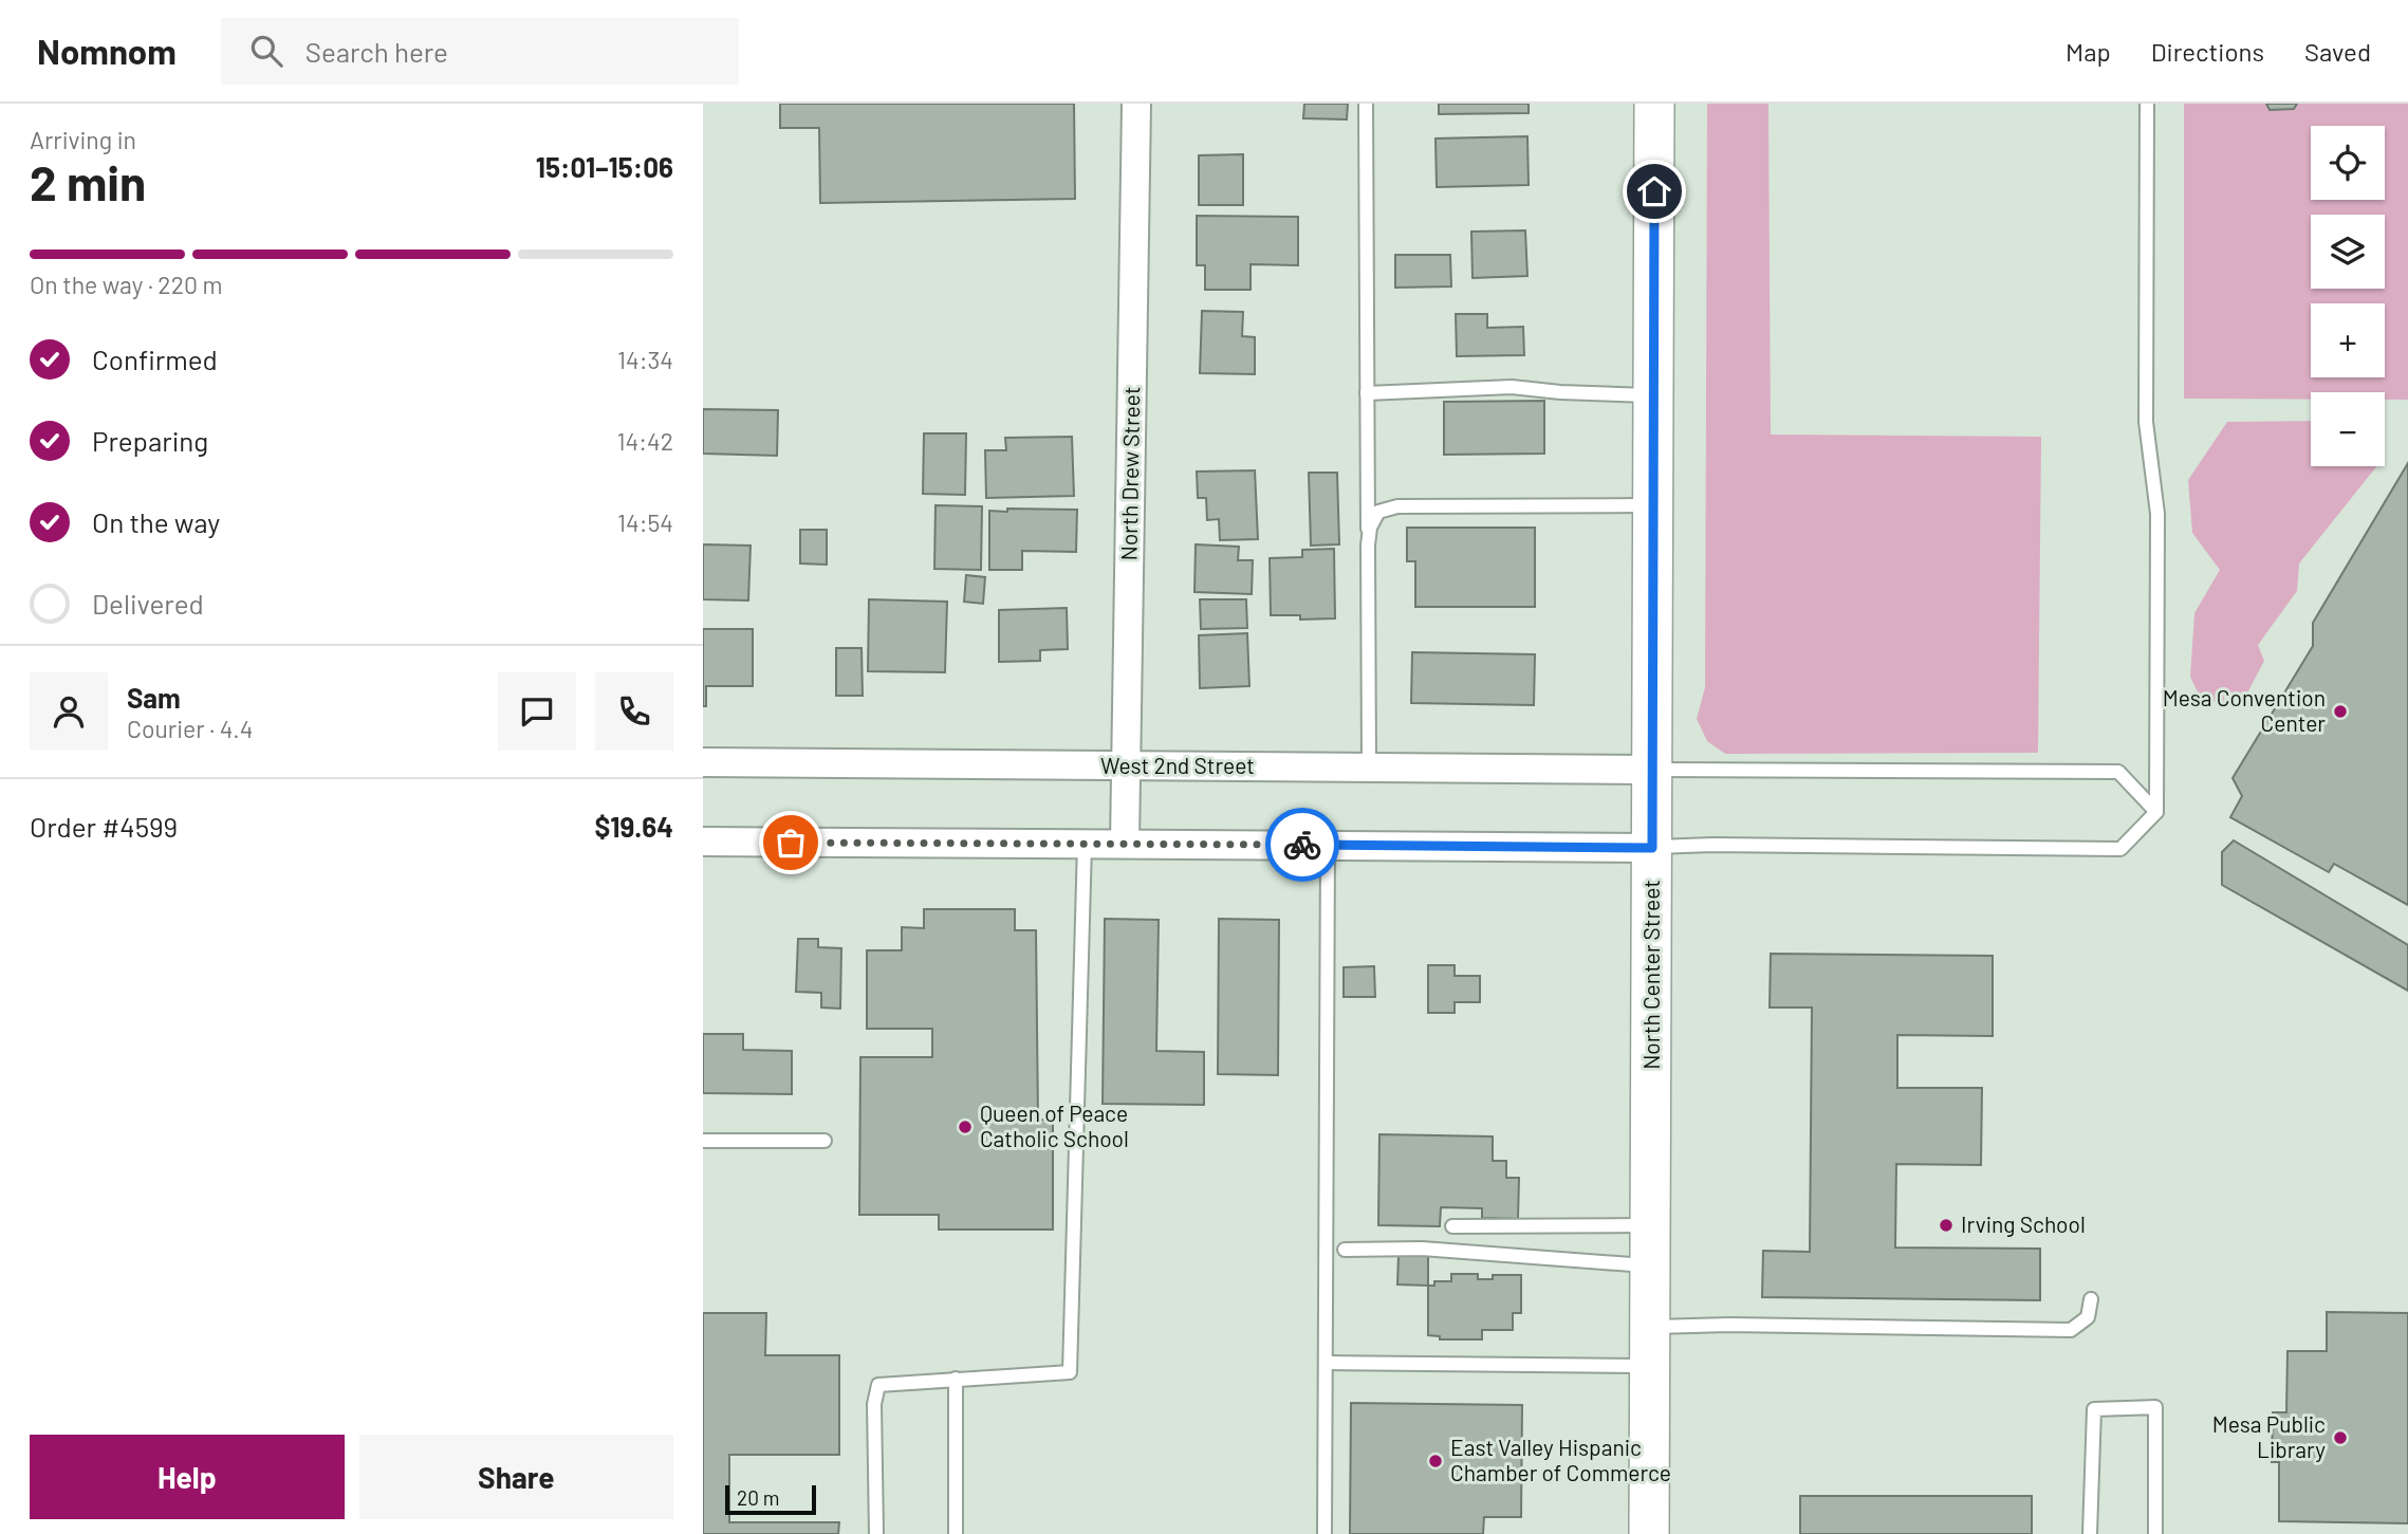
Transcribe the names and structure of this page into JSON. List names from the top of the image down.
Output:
{
  "streets": {
    "street": ["North Drew Street", "West 2nd Street", "North Center Street"]
  },
  "crossings": [
    ["North Drew Street", "West 2nd Street"],
    ["West 2nd Street", "North Center Street"]
  ],
  "places": [
    "Mesa Convention Center",
    "Queen of Peace Catholic School",
    "Irving School",
    "Mesa Public Library",
    "East Valley Hispanic Chamber of Commerce"
  ],
  "scale_bar": "20 m",
  "page": {
    "header": "Nomnom",
    "search": "Search here",
    "nav": ["Map", "Directions", "Saved"],
    "heading": ["2 min", "Arriving in", "15:01–15:06"],
    "panel": [
      "Sam",
      "Courier · 4.4",
      "Order #4599",
      "$19.64"
    ],
    "map_buttons": ["+", "−"],
    "bar": "On the way · 220 m",
    "list": [
      ["Confirmed", "14:34"],
      ["Preparing", "14:42"],
      ["On the way", "14:54"],
      "Delivered"
    ],
    "buttons": ["Help", "Share"],
    "scale": "20 m"
  }
}
